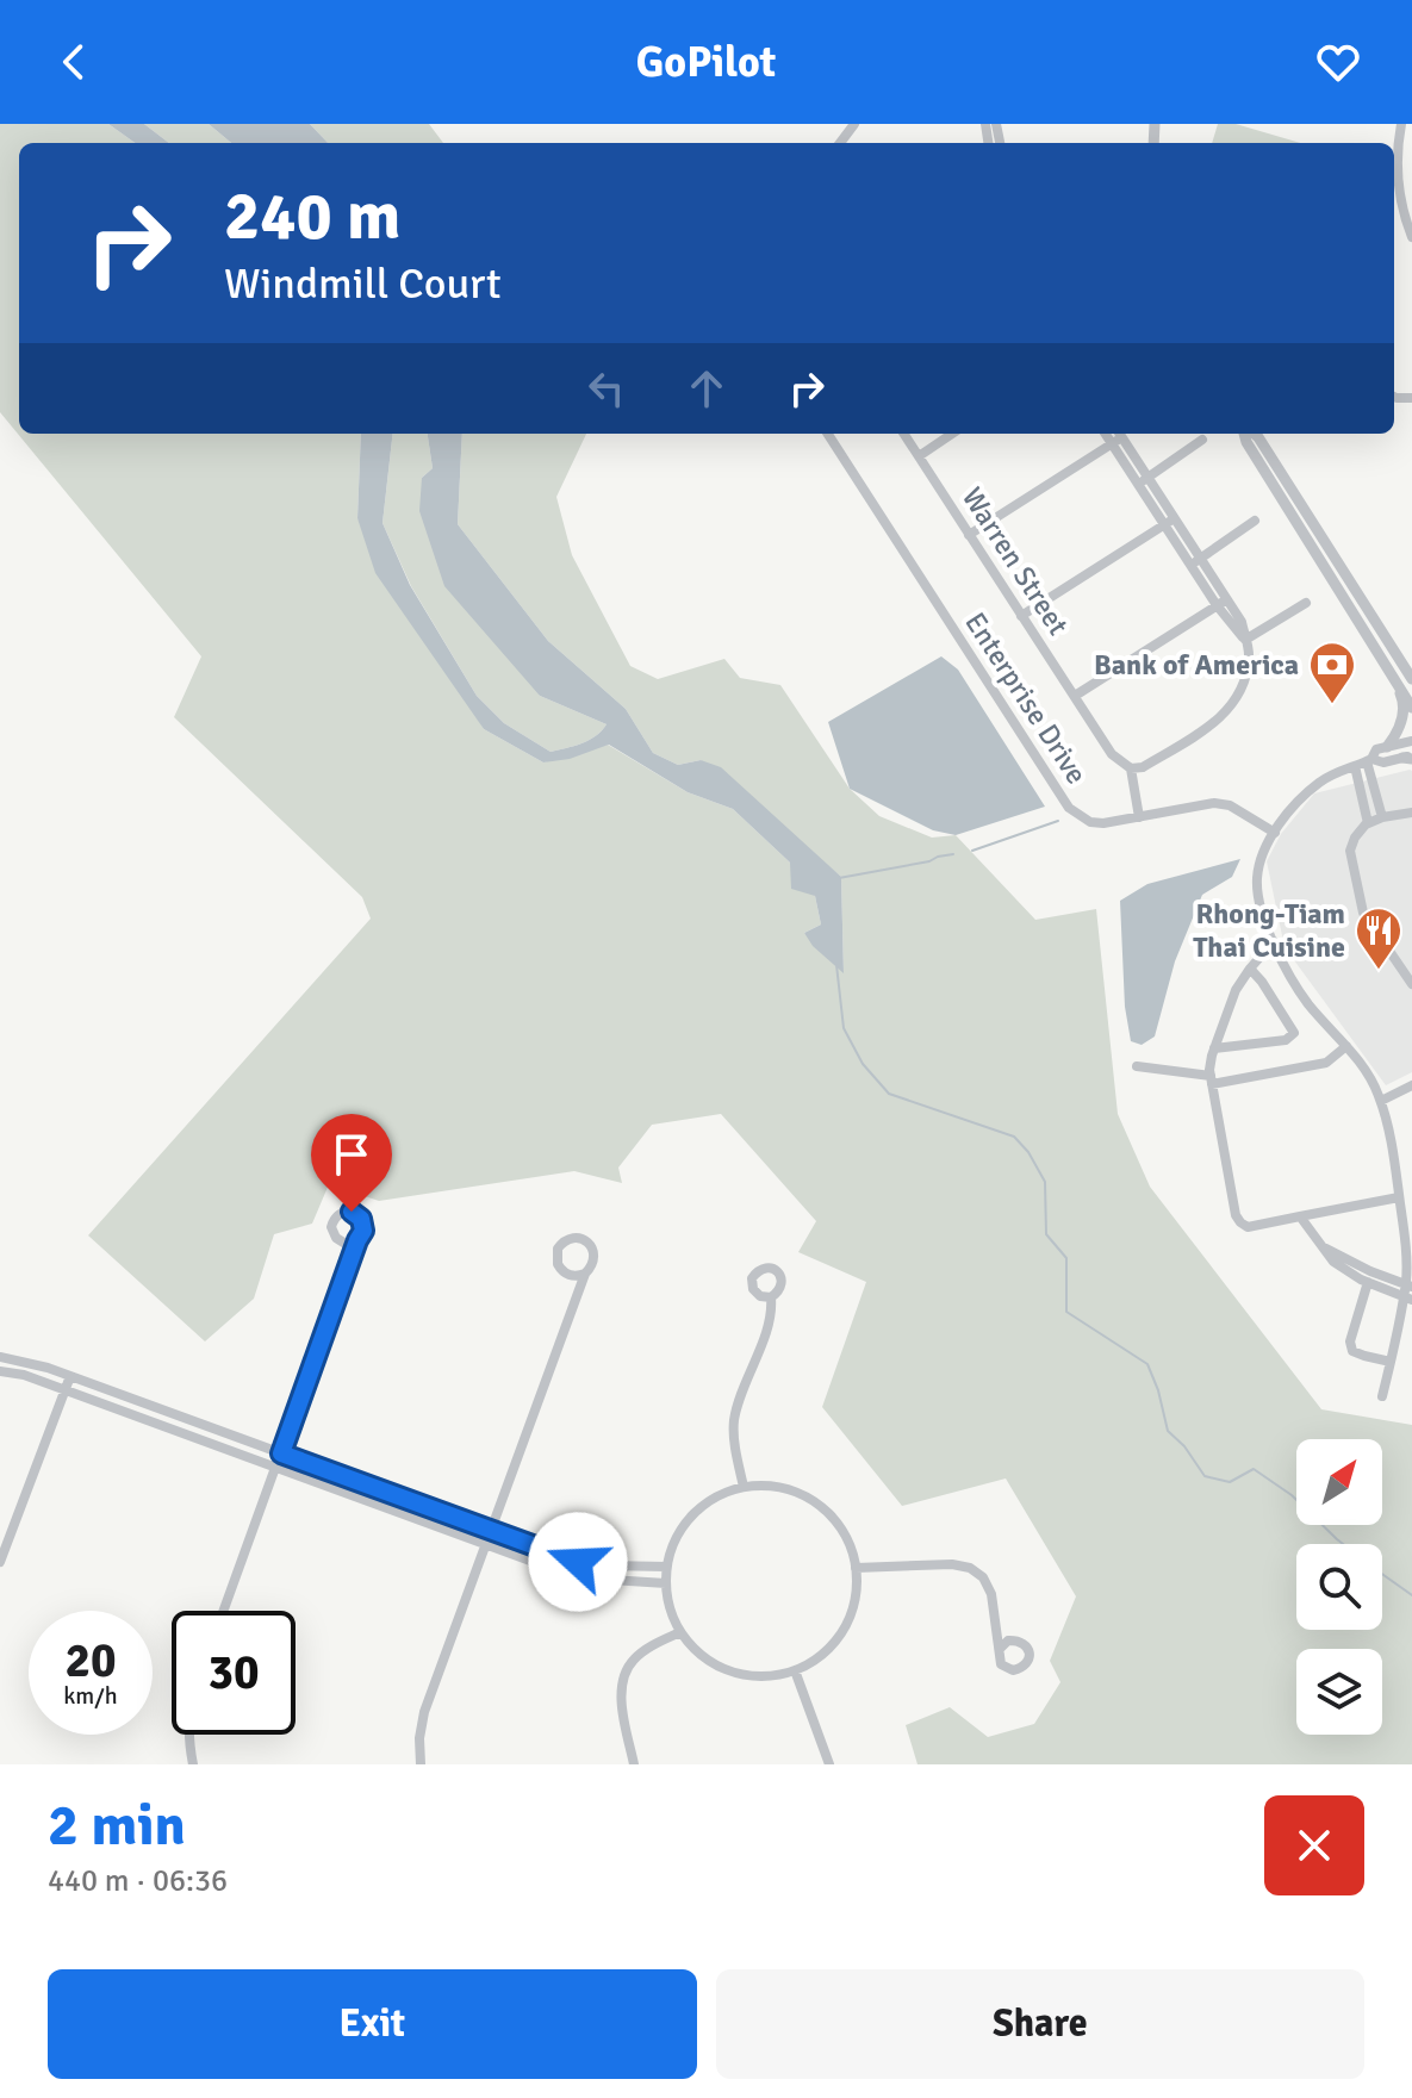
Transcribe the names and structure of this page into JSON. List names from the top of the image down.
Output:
{
  "streets": {
    "street": ["Warren Street", "Enterprise Drive"]
  },
  "places": {
    "bank": ["Bank of America"],
    "restaurant": ["Rhong-Tiam Thai Cuisine"]
  },
  "north": "top right",
  "page": {
    "header": "GoPilot",
    "turn": ["240 m", "Windmill Court"],
    "speed": "20 km/h",
    "limit": "30",
    "heading": ["2 min", "440 m · 06:36"],
    "buttons": ["Exit", "Share"]
  }
}
